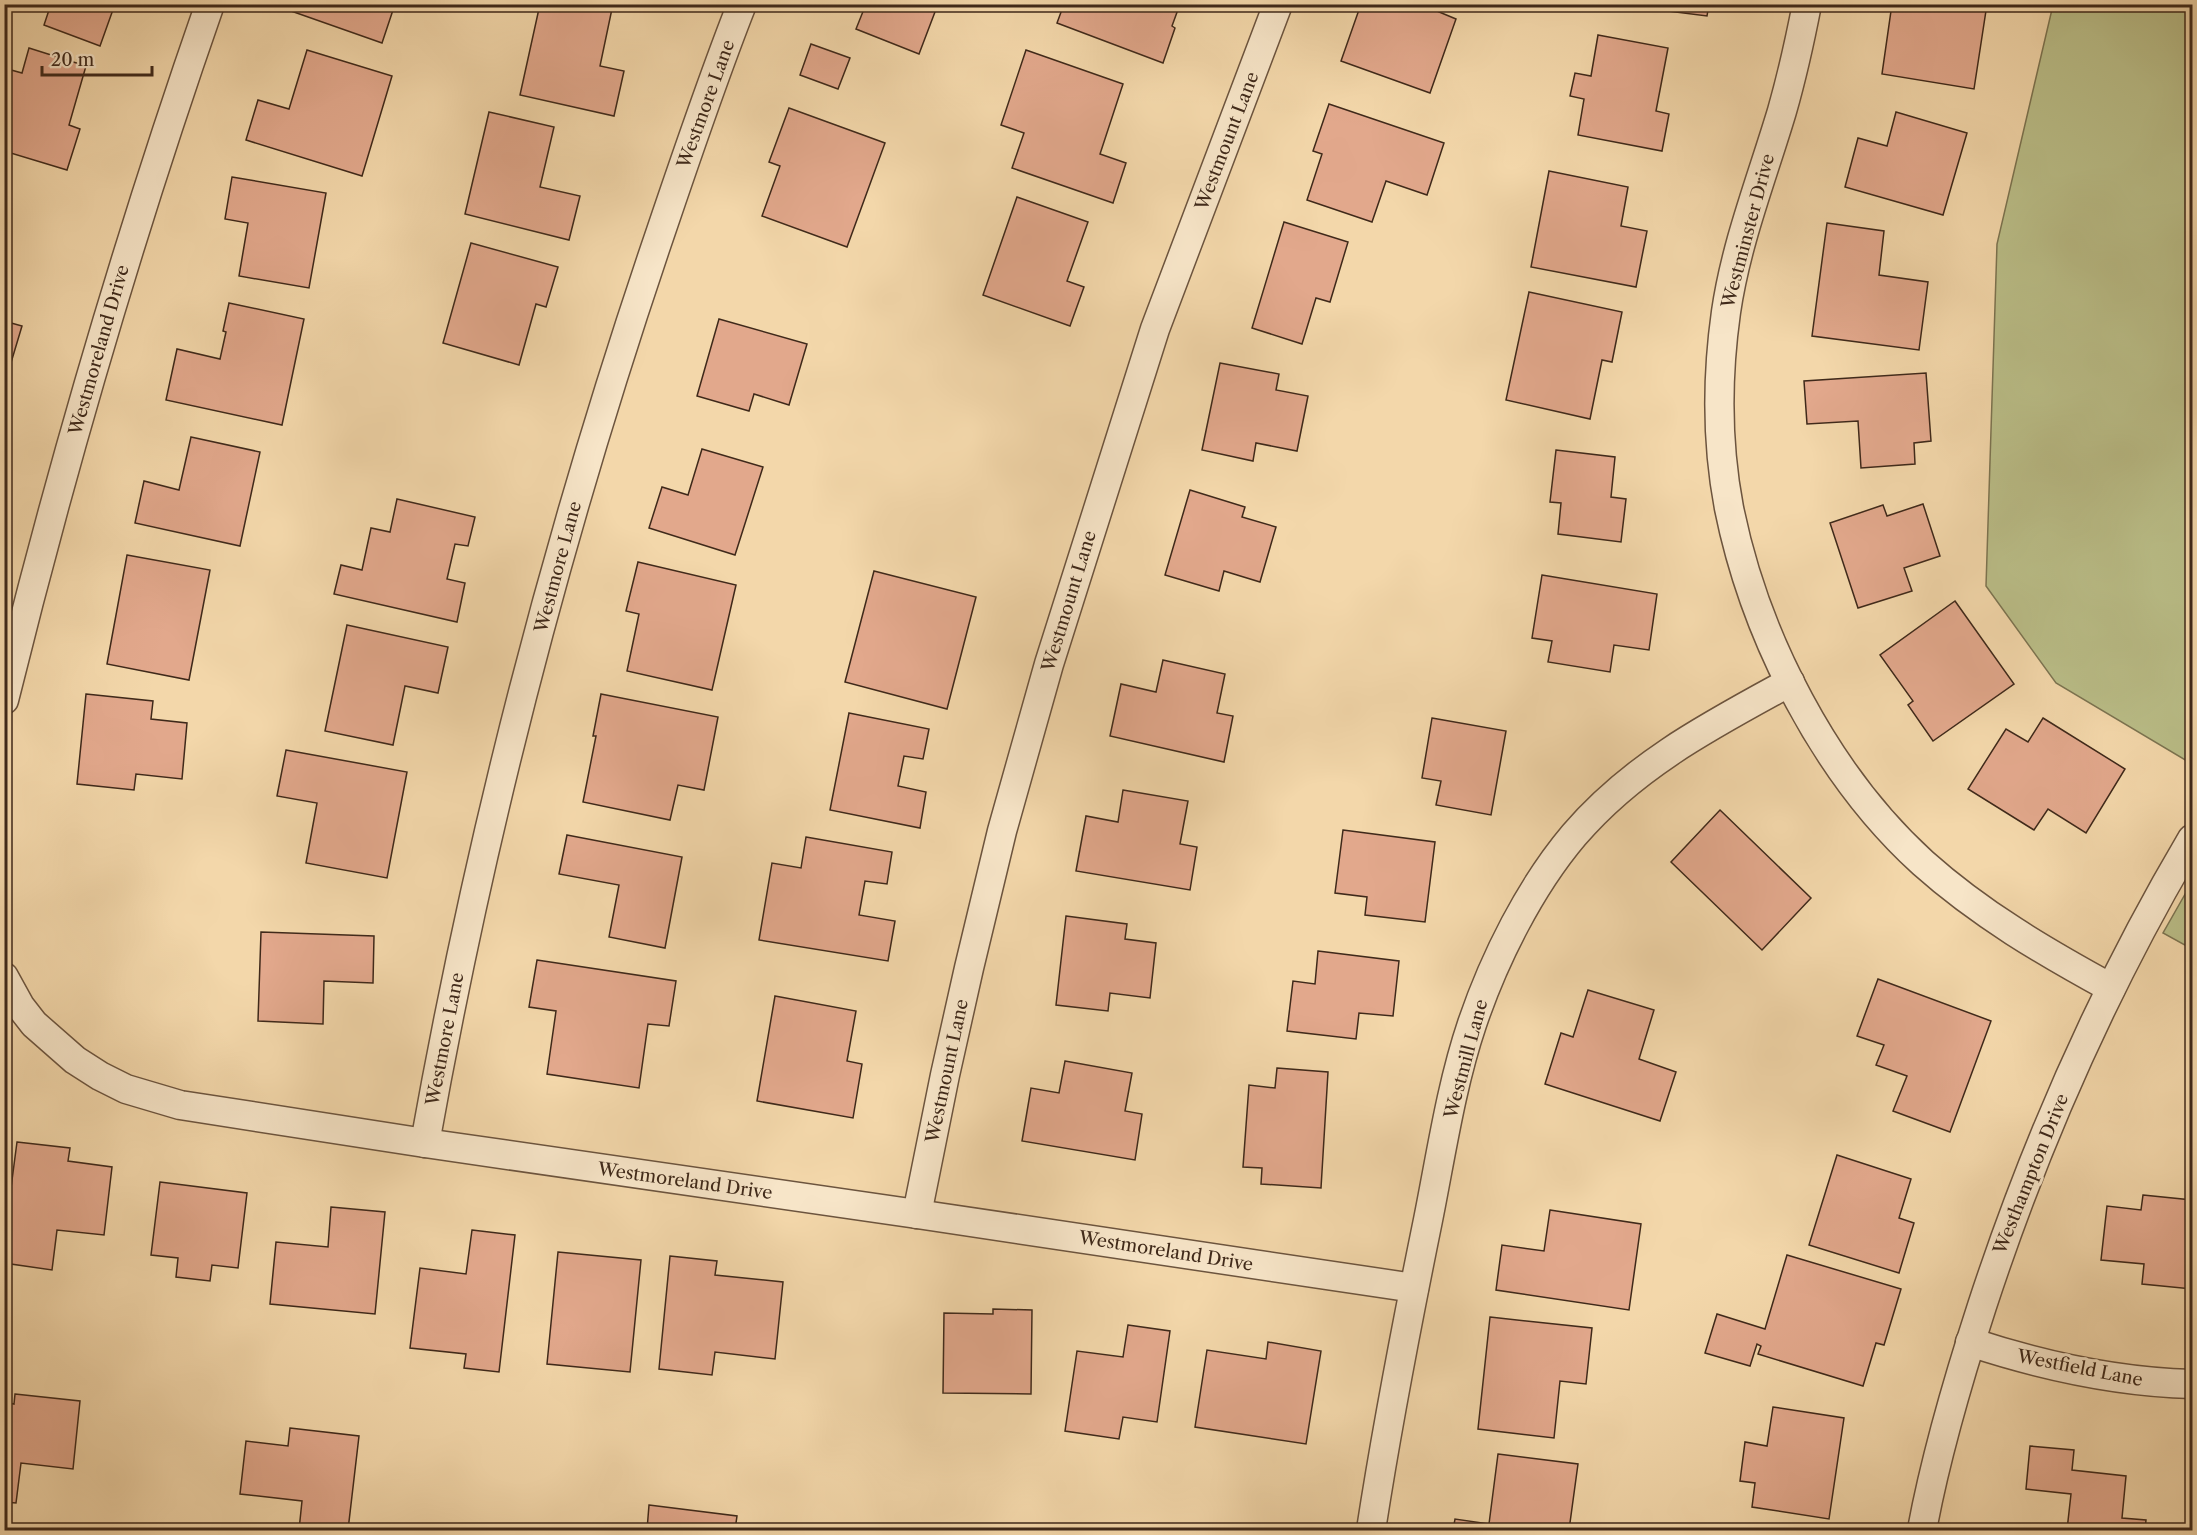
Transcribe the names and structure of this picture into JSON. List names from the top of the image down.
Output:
{
  "streets": {
    "street": [
      "Westmore Lane",
      "Westmount Lane",
      "Westminster Drive",
      "Westmoreland Drive",
      "Westmill Lane",
      "Westhampton Drive",
      "Westfield Lane"
    ]
  },
  "crossings": [
    ["Westmore Lane", "Westmoreland Drive"],
    ["Westmount Lane", "Westmoreland Drive"],
    ["Westminster Drive", "Westmill Lane"],
    ["Westminster Drive", "Westhampton Drive"],
    ["Westmoreland Drive", "Westmill Lane"],
    ["Westhampton Drive", "Westfield Lane"]
  ],
  "scale_bar": "20 m"
}
